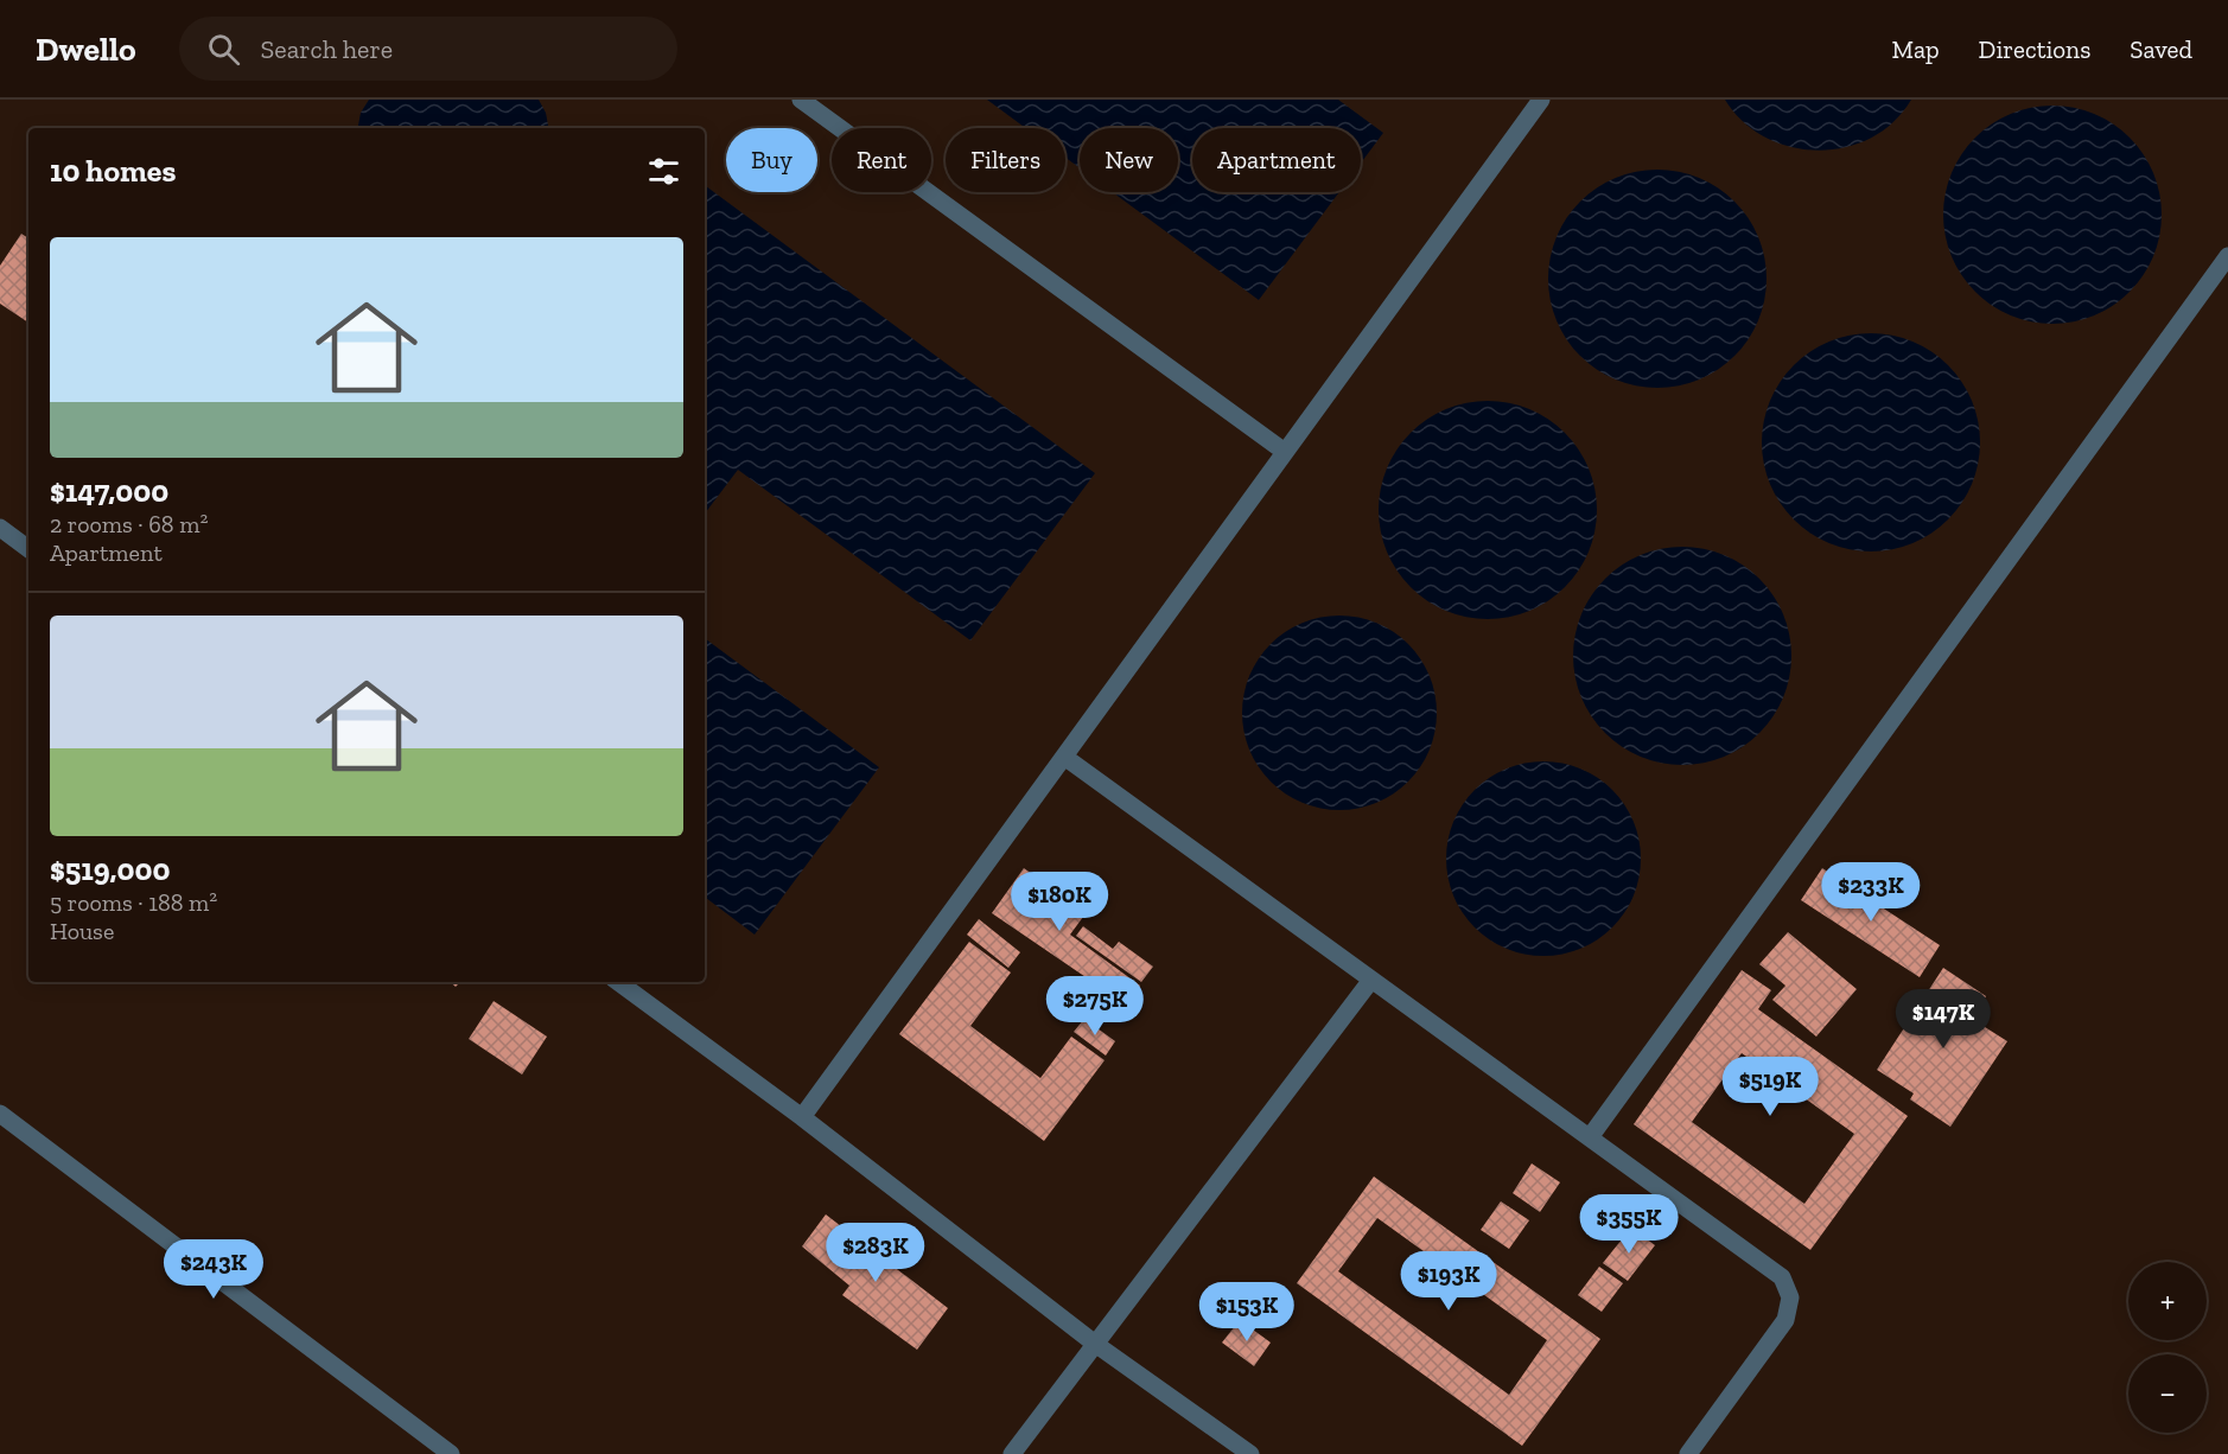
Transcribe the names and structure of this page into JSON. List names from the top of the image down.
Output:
{
  "page": {
    "header": "Dwello",
    "search": "Search here",
    "nav": ["Map", "Directions", "Saved"],
    "chip": [
      "Buy",
      "Rent",
      "Filters",
      "New",
      "Apartment"
    ],
    "heading": "10 homes",
    "list": [
      {
        "name": "$147,000",
        "note": "2 rooms · 68 m² · Apartment"
      },
      {
        "name": "$519,000",
        "note": "5 rooms · 188 m² · House"
      }
    ],
    "price": [
      "$233K",
      "$180K",
      "$275K",
      "$147K",
      "$519K",
      "$355K",
      "$283K",
      "$243K",
      "$193K",
      "$153K"
    ],
    "map_buttons": ["+", "−"]
  }
}
